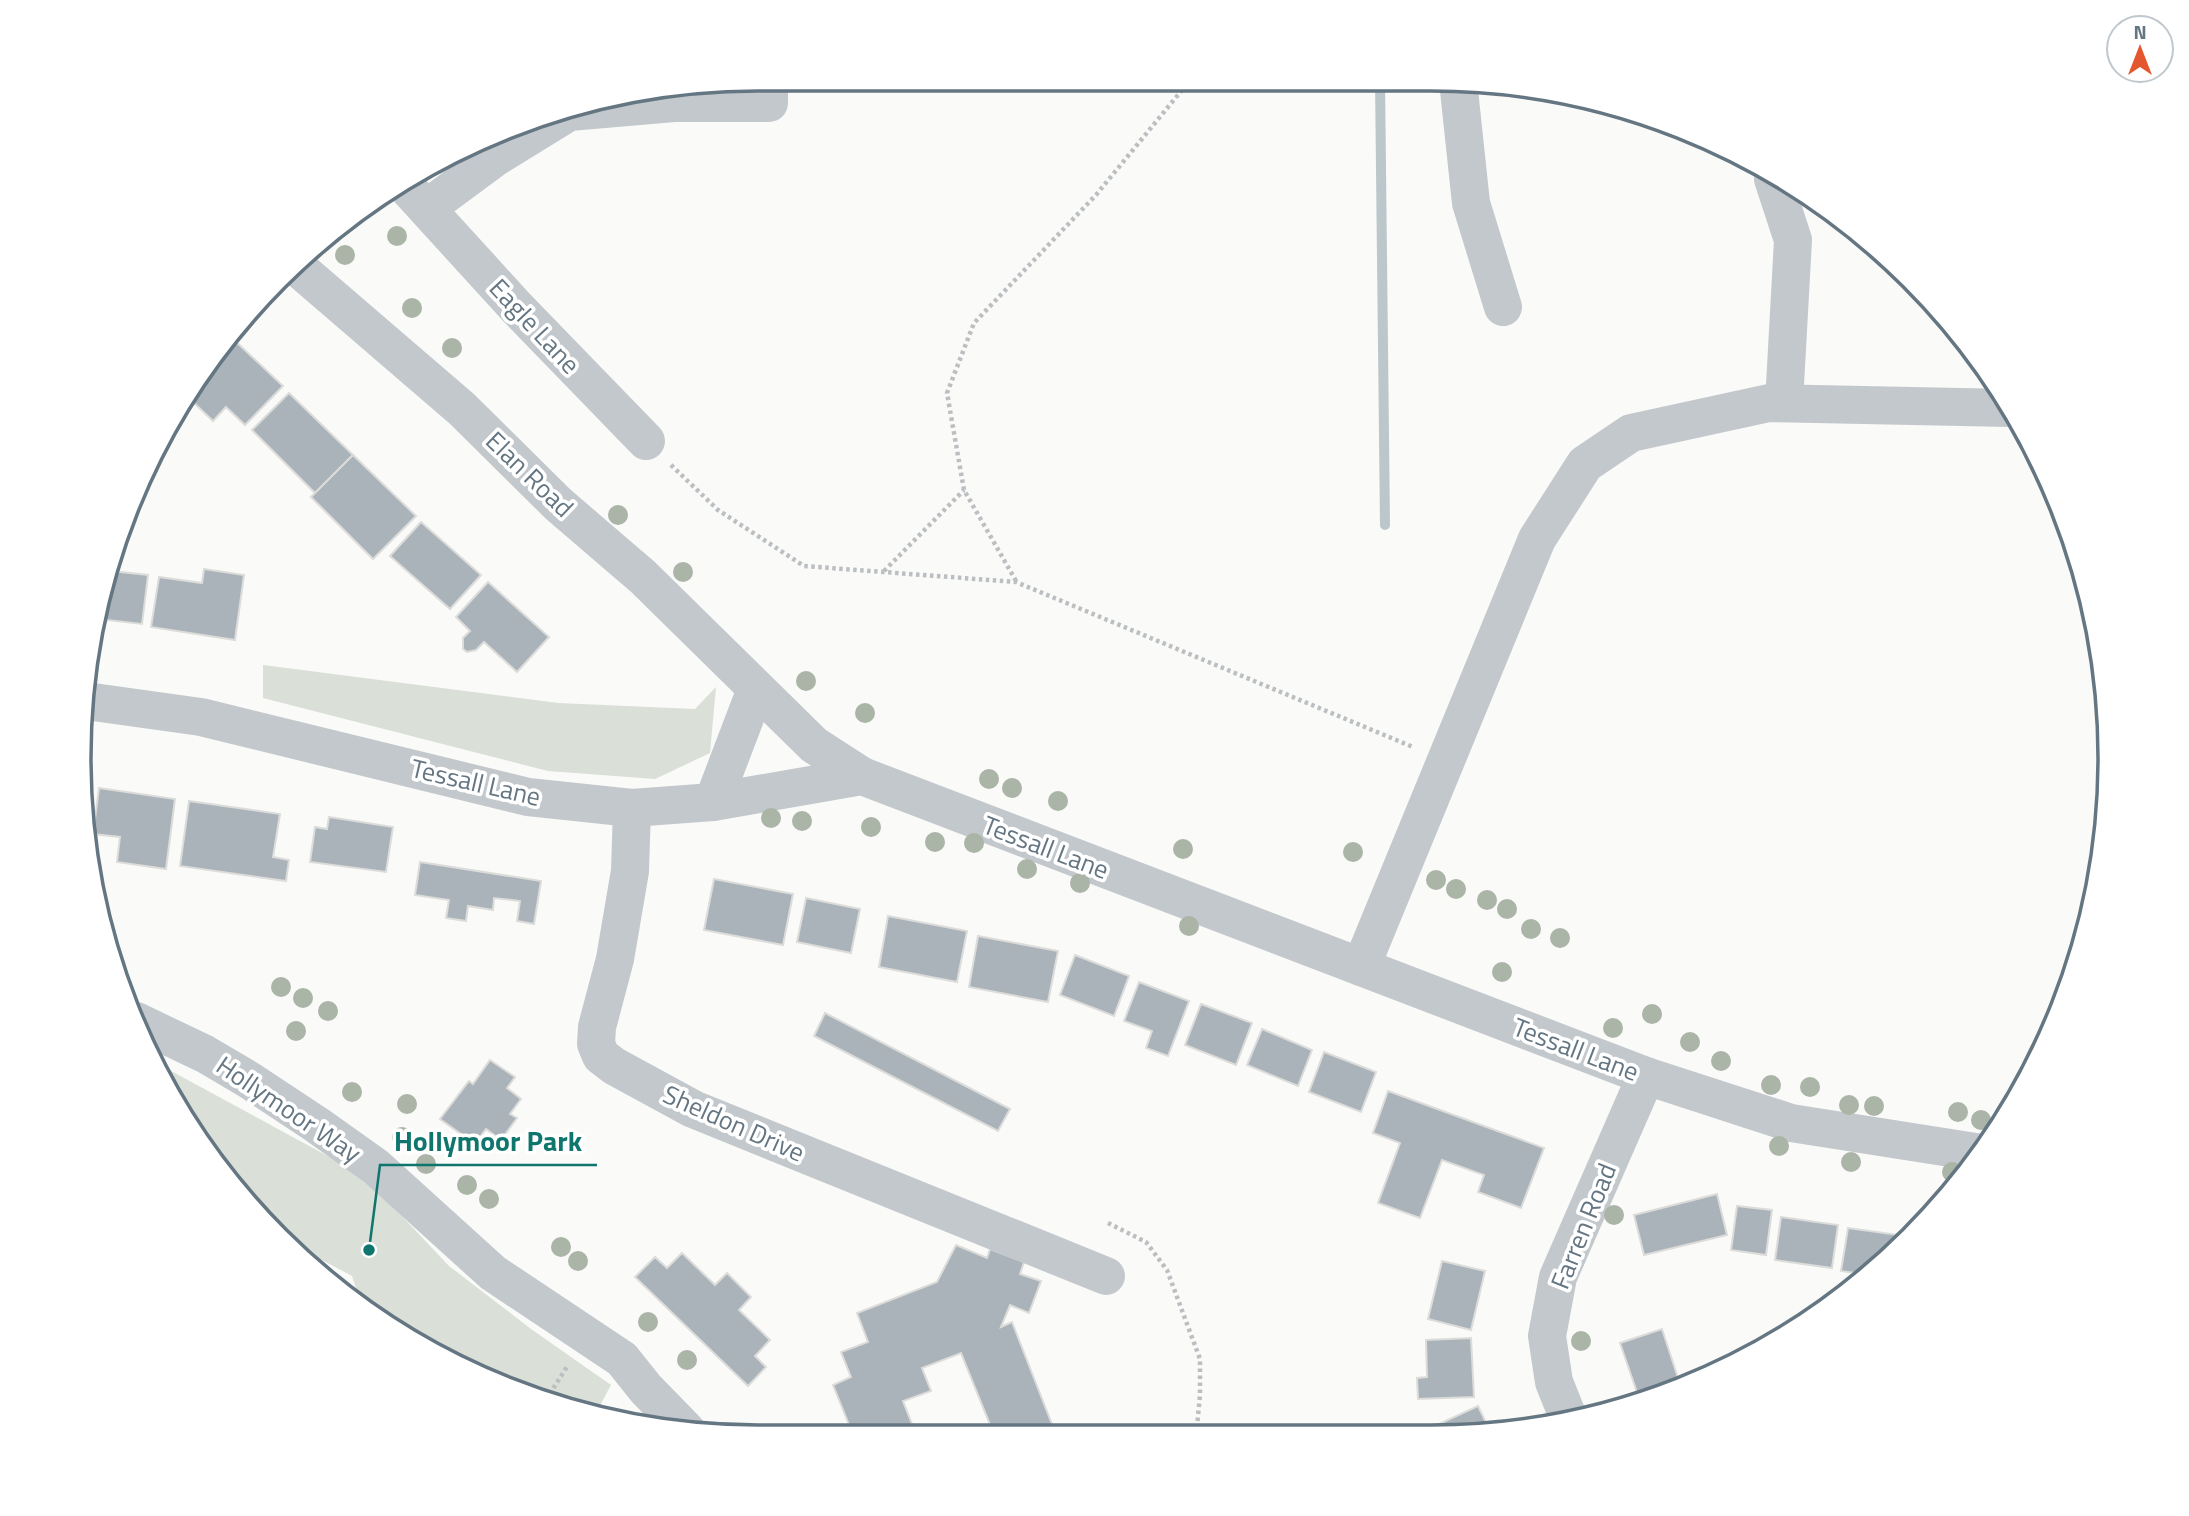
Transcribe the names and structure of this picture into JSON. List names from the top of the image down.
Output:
{
  "streets": {
    "street": [
      "Eagle Lane",
      "Elan Road",
      "Tessall Lane",
      "Hollymoor Way",
      "Sheldon Drive",
      "Farren Road"
    ]
  },
  "crossings": [
    ["Elan Road", "Tessall Lane"],
    ["Tessall Lane", "Sheldon Drive"],
    ["Tessall Lane", "Farren Road"]
  ],
  "places": ["Hollymoor Park"],
  "north": "top"
}
